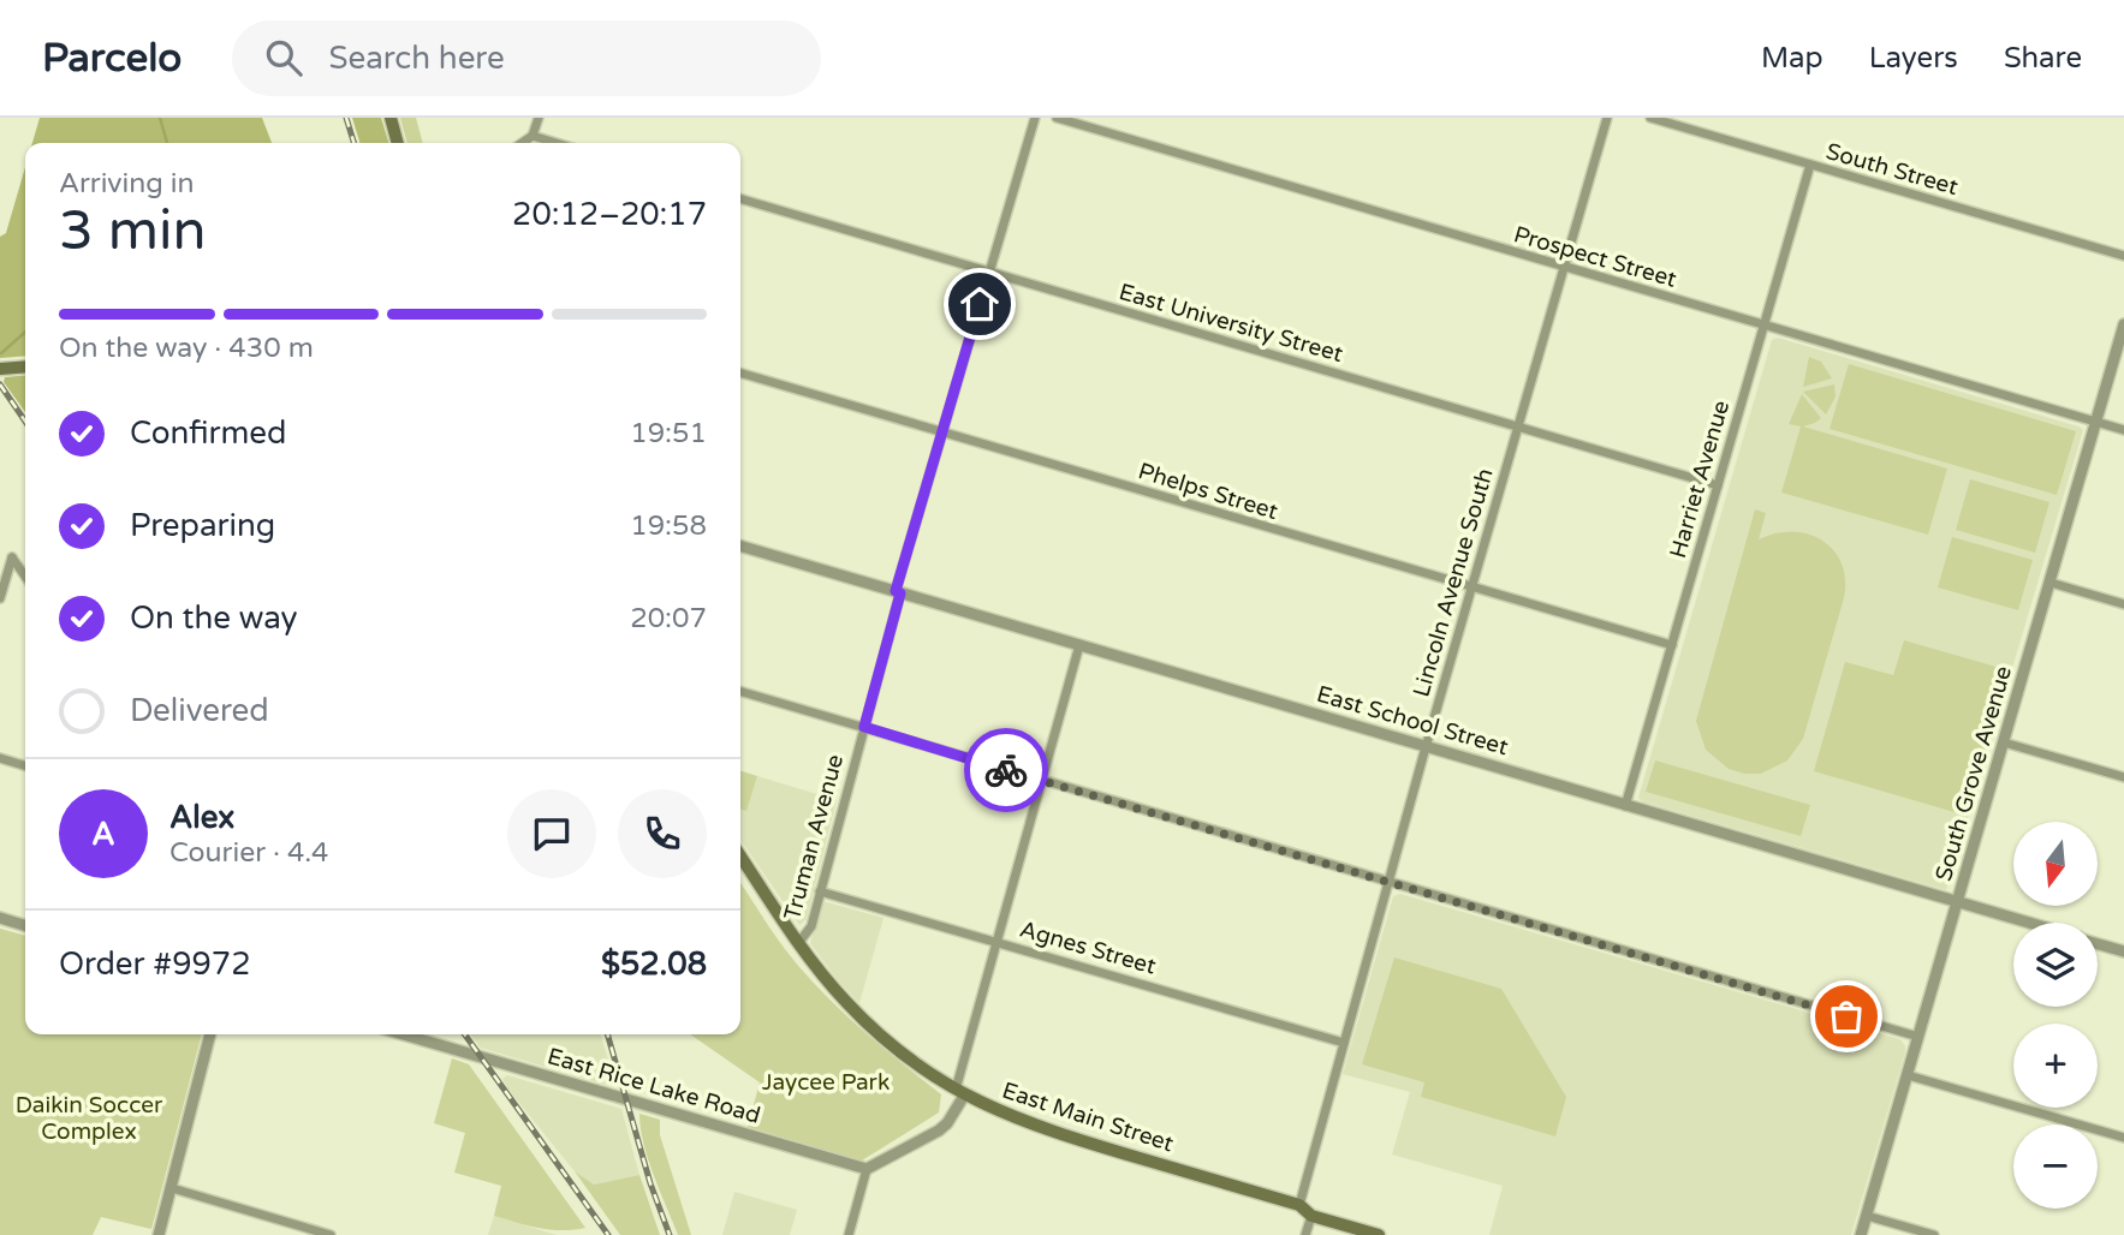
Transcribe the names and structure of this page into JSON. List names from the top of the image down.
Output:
{
  "streets": {
    "main road": ["East Main Street"],
    "street": [
      "South Street",
      "Prospect Street",
      "East University Street",
      "Harriet Avenue",
      "Phelps Street",
      "Lincoln Avenue South",
      "East School Street",
      "South Grove Avenue",
      "Truman Avenue",
      "Agnes Street",
      "East Rice Lake Road"
    ]
  },
  "crossings": [
    ["South Street", "Harriet Avenue"],
    ["Prospect Street", "Harriet Avenue"],
    ["Prospect Street", "Lincoln Avenue South"],
    ["Prospect Street", "South Grove Avenue"],
    ["East University Street", "Harriet Avenue"],
    ["East University Street", "Lincoln Avenue South"],
    ["East University Street", "Truman Avenue"],
    ["Harriet Avenue", "Phelps Street"],
    ["Harriet Avenue", "East School Street"],
    ["Phelps Street", "Lincoln Avenue South"],
    ["Phelps Street", "Truman Avenue"],
    ["Lincoln Avenue South", "East School Street"],
    ["Lincoln Avenue South", "Agnes Street"],
    ["Lincoln Avenue South", "East Main Street"],
    ["East School Street", "South Grove Avenue"],
    ["East School Street", "Truman Avenue"],
    ["Truman Avenue", "Agnes Street"],
    ["Truman Avenue", "East Main Street"]
  ],
  "parks": ["Jaycee Park", "Daikin Soccer Complex"],
  "north": "bottom",
  "page": {
    "header": "Parcelo",
    "search": "Search here",
    "nav": ["Map", "Layers", "Share"],
    "heading": ["3 min", "Arriving in", "20:12–20:17"],
    "panel": [
      "Alex",
      "Courier · 4.4",
      "Order #9972",
      "$52.08"
    ],
    "bar": "On the way · 430 m",
    "list": [
      ["Confirmed", "19:51"],
      ["Preparing", "19:58"],
      ["On the way", "20:07"],
      "Delivered"
    ],
    "round": "A",
    "map_buttons": ["+", "−"]
  }
}
